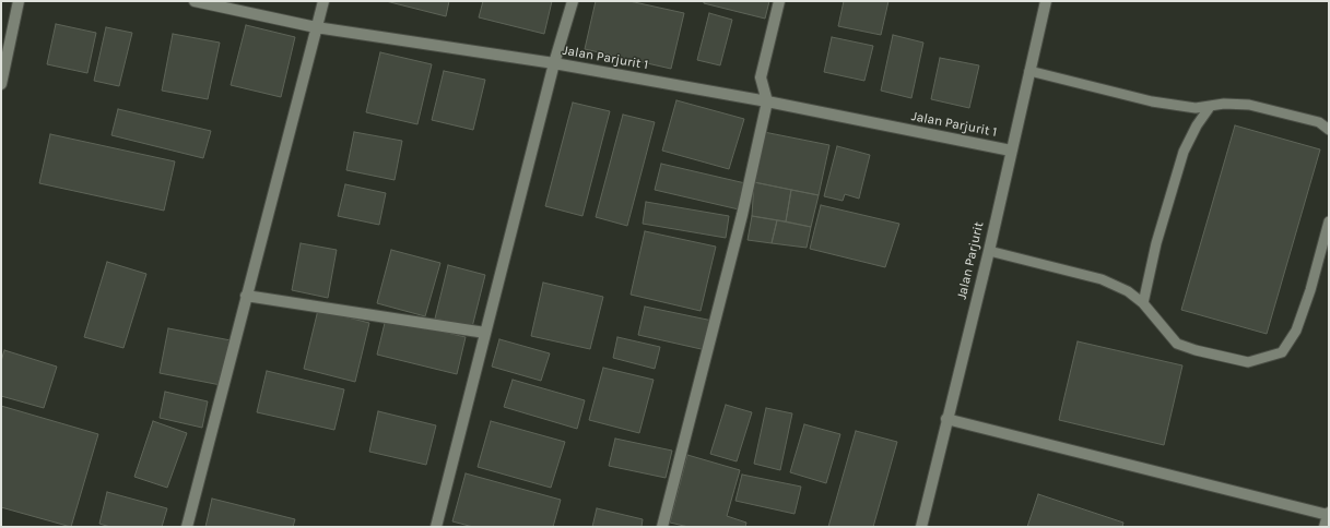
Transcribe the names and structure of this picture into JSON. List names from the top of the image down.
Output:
{
  "streets": {
    "street": ["Jalan Parjurit 1", "Jalan Parjurit"]
  },
  "crossings": [
    ["Jalan Parjurit 1", "Jalan Parjurit"]
  ]
}
